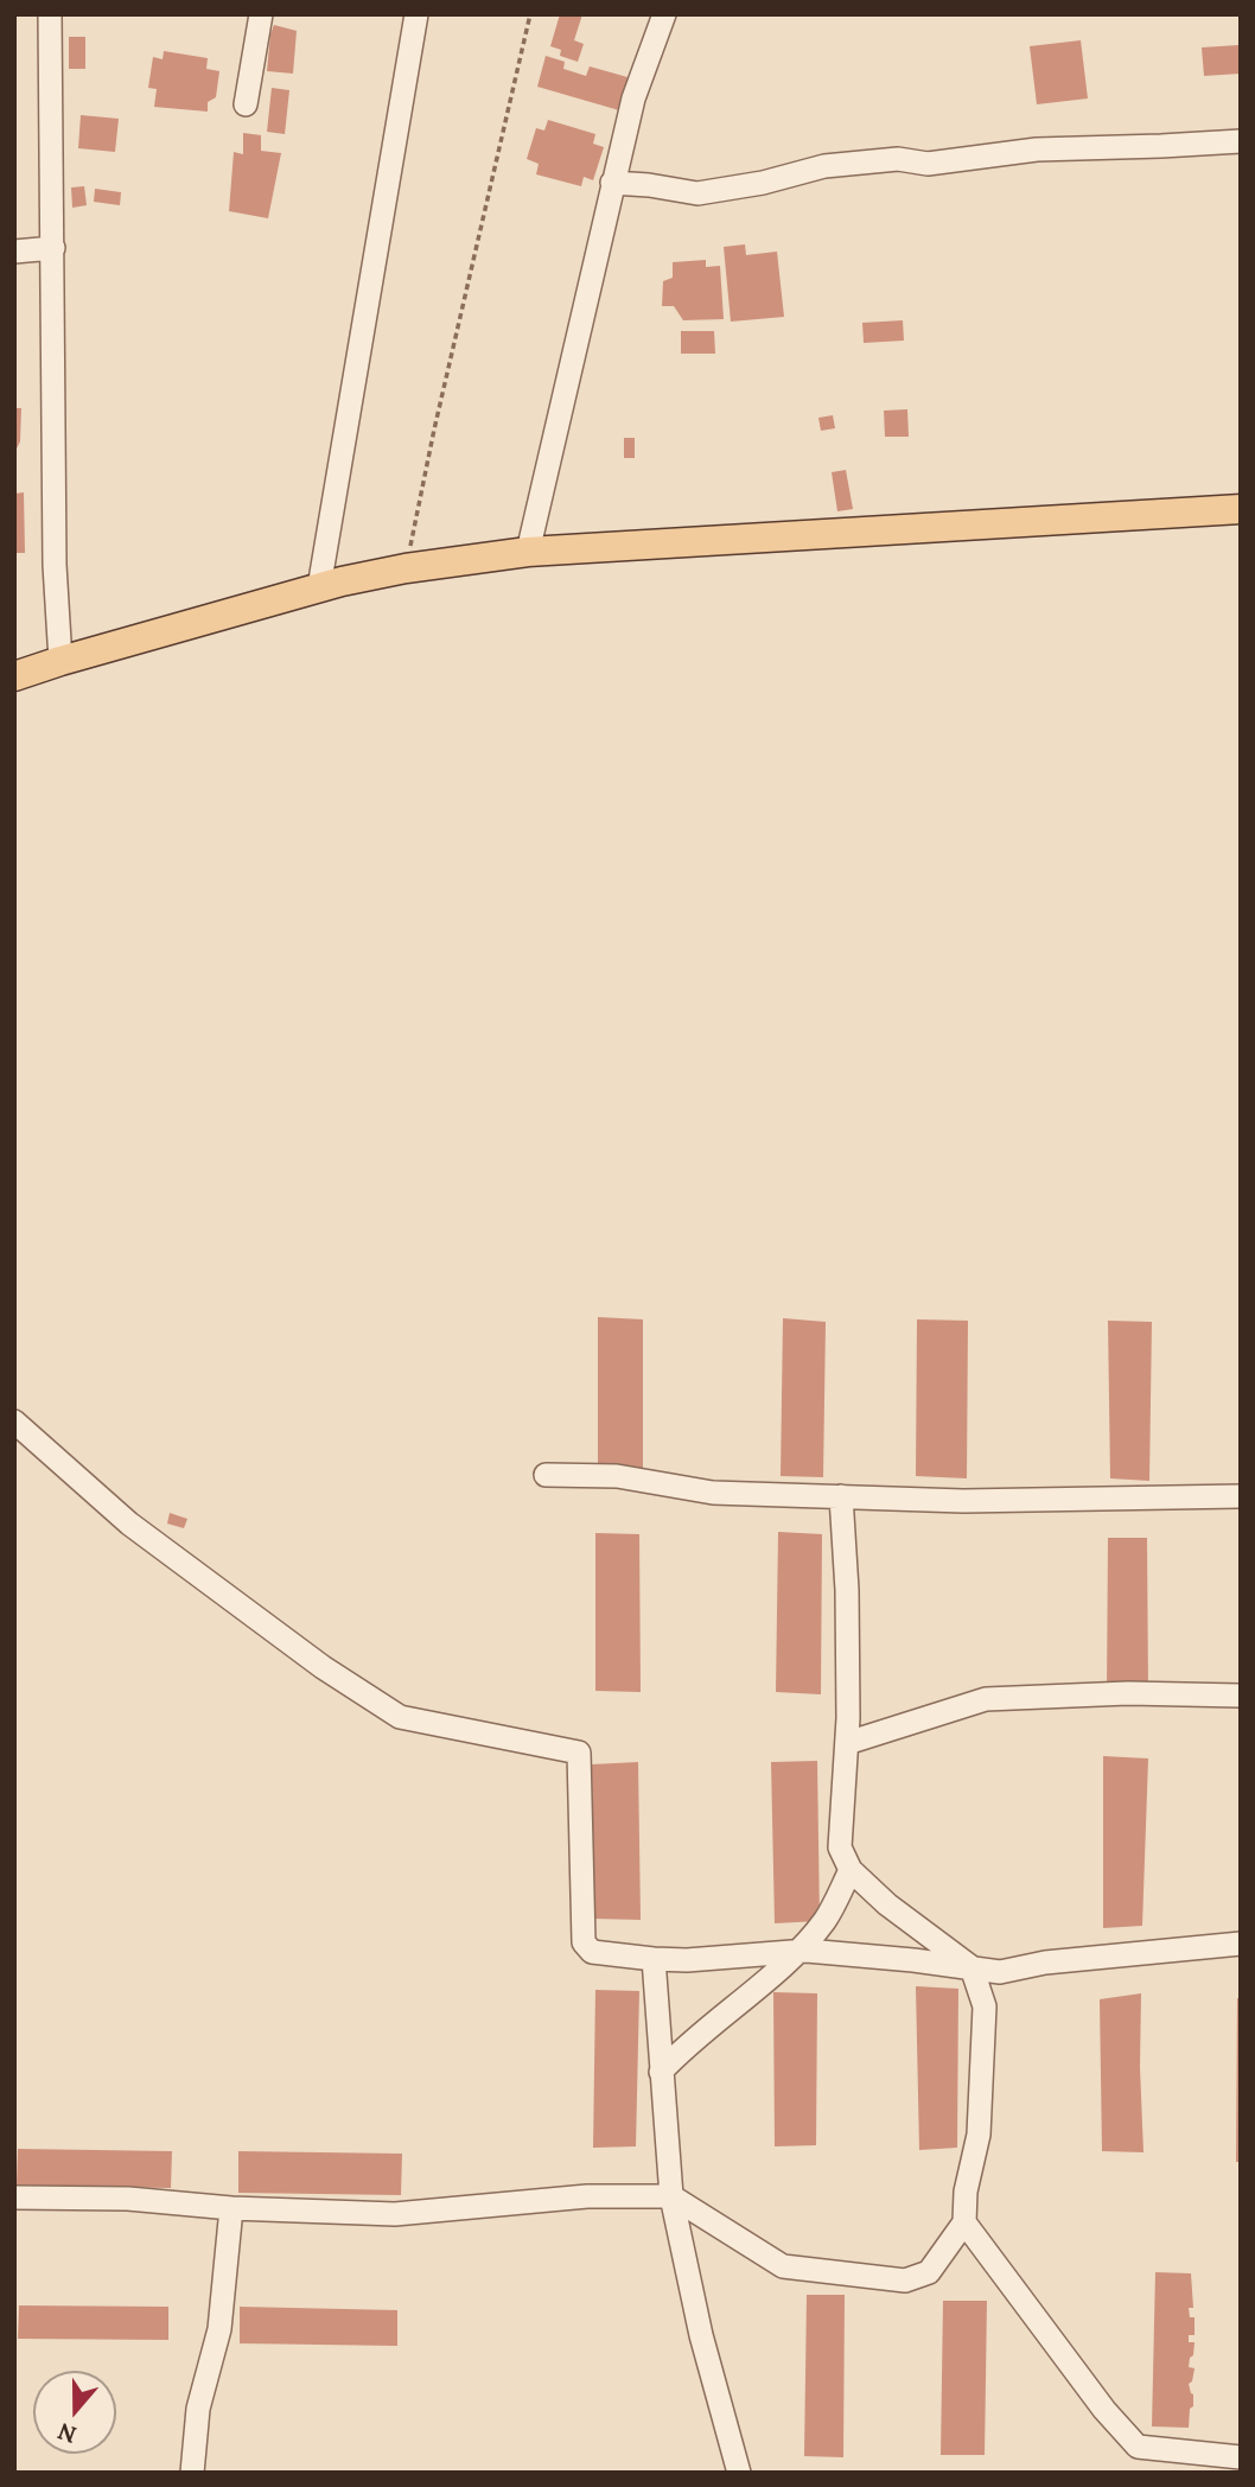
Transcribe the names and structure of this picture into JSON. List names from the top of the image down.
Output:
{
  "north": "bottom"
}
